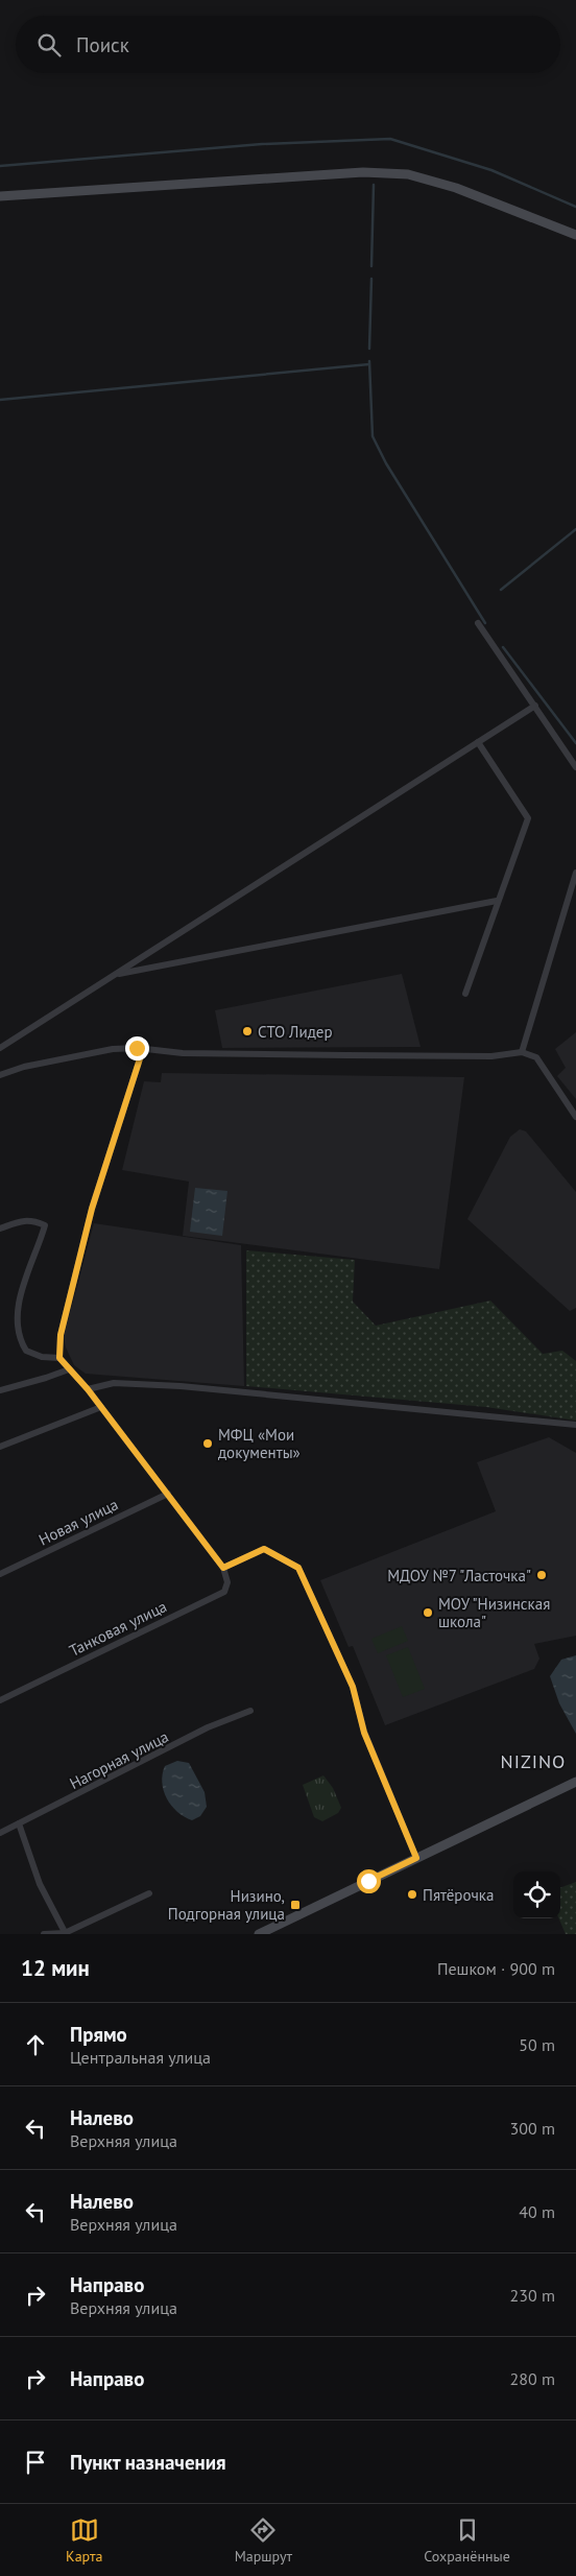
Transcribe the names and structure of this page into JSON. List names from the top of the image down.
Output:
{
  "streets": {
    "street": ["Новая улица", "Танковая улица", "Нагорная улица"]
  },
  "districts": ["NIZINO"],
  "places": {
    "other": [
      "СТО Лидер",
      "МФЦ «Мои документы»",
      "МДОУ №7 \"Ласточка\"",
      "МОУ \"Низинская школа\"",
      "Пятёрочка"
    ],
    "transit": ["Низино, Подгорная улица"]
  },
  "page": {
    "search": "Поиск",
    "heading": ["12 мин", "Пешком · 900 m"],
    "list": [
      ["Прямо", "Центральная улица", "50 m"],
      ["Налево", "Верхняя улица", "300 m"],
      ["Налево", "Верхняя улица", "40 m"],
      ["Направо", "Верхняя улица", "230 m"],
      ["Направо", "280 m"],
      "Пункт назначения"
    ],
    "nav": ["Карта", "Маршрут", "Сохранённые"]
  }
}
